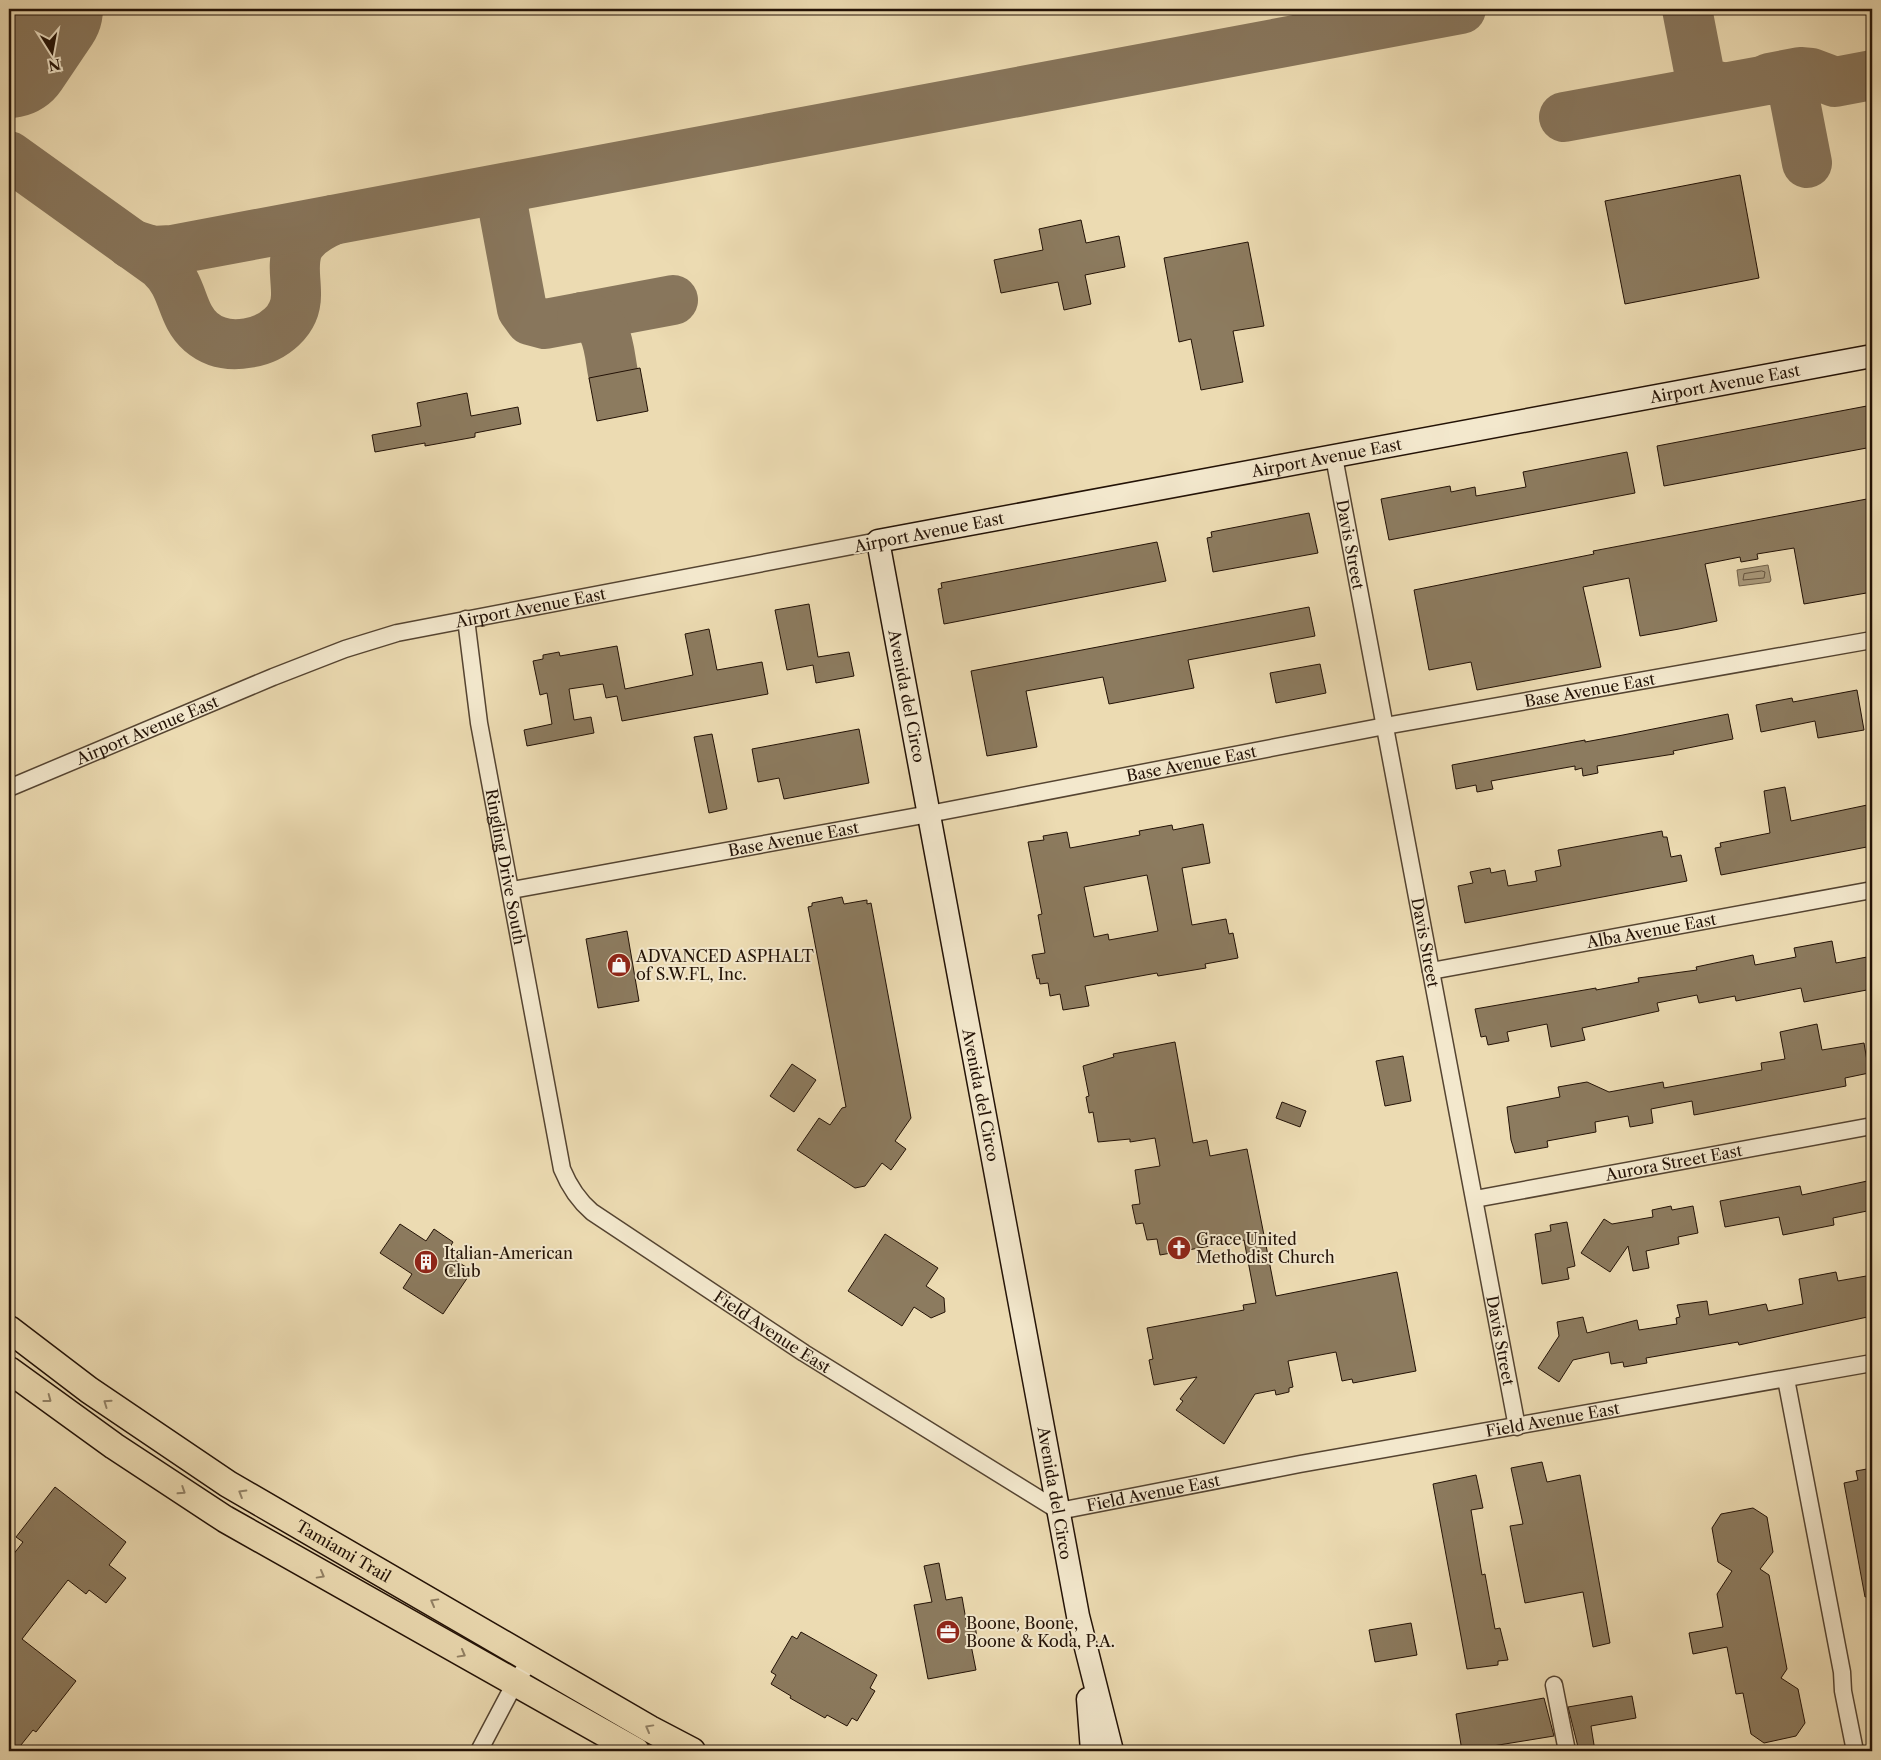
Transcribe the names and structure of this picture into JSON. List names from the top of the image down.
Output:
{
  "streets": {
    "main road": ["Tamiami Trail"],
    "street": [
      "Airport Avenue East",
      "Davis Street",
      "Base Avenue East",
      "Avenida del Circo",
      "Ringling Drive South",
      "Alba Avenue East",
      "Aurora Street East",
      "Field Avenue East"
    ]
  },
  "crossings": [
    ["Airport Avenue East", "Davis Street"],
    ["Airport Avenue East", "Avenida del Circo"],
    ["Airport Avenue East", "Ringling Drive South"],
    ["Davis Street", "Base Avenue East"],
    ["Davis Street", "Alba Avenue East"],
    ["Davis Street", "Aurora Street East"],
    ["Davis Street", "Field Avenue East"],
    ["Base Avenue East", "Avenida del Circo"],
    ["Base Avenue East", "Ringling Drive South"],
    ["Avenida del Circo", "Field Avenue East"],
    ["Ringling Drive South", "Field Avenue East"]
  ],
  "places": {
    "shop": ["ADVANCED ASPHALT of S.W.FL, Inc."],
    "church": ["Grace United Methodist Church"],
    "building": ["Italian-American Club"],
    "office": ["Boone, Boone, Boone & Koda, P.A."]
  },
  "north": "bottom"
}
